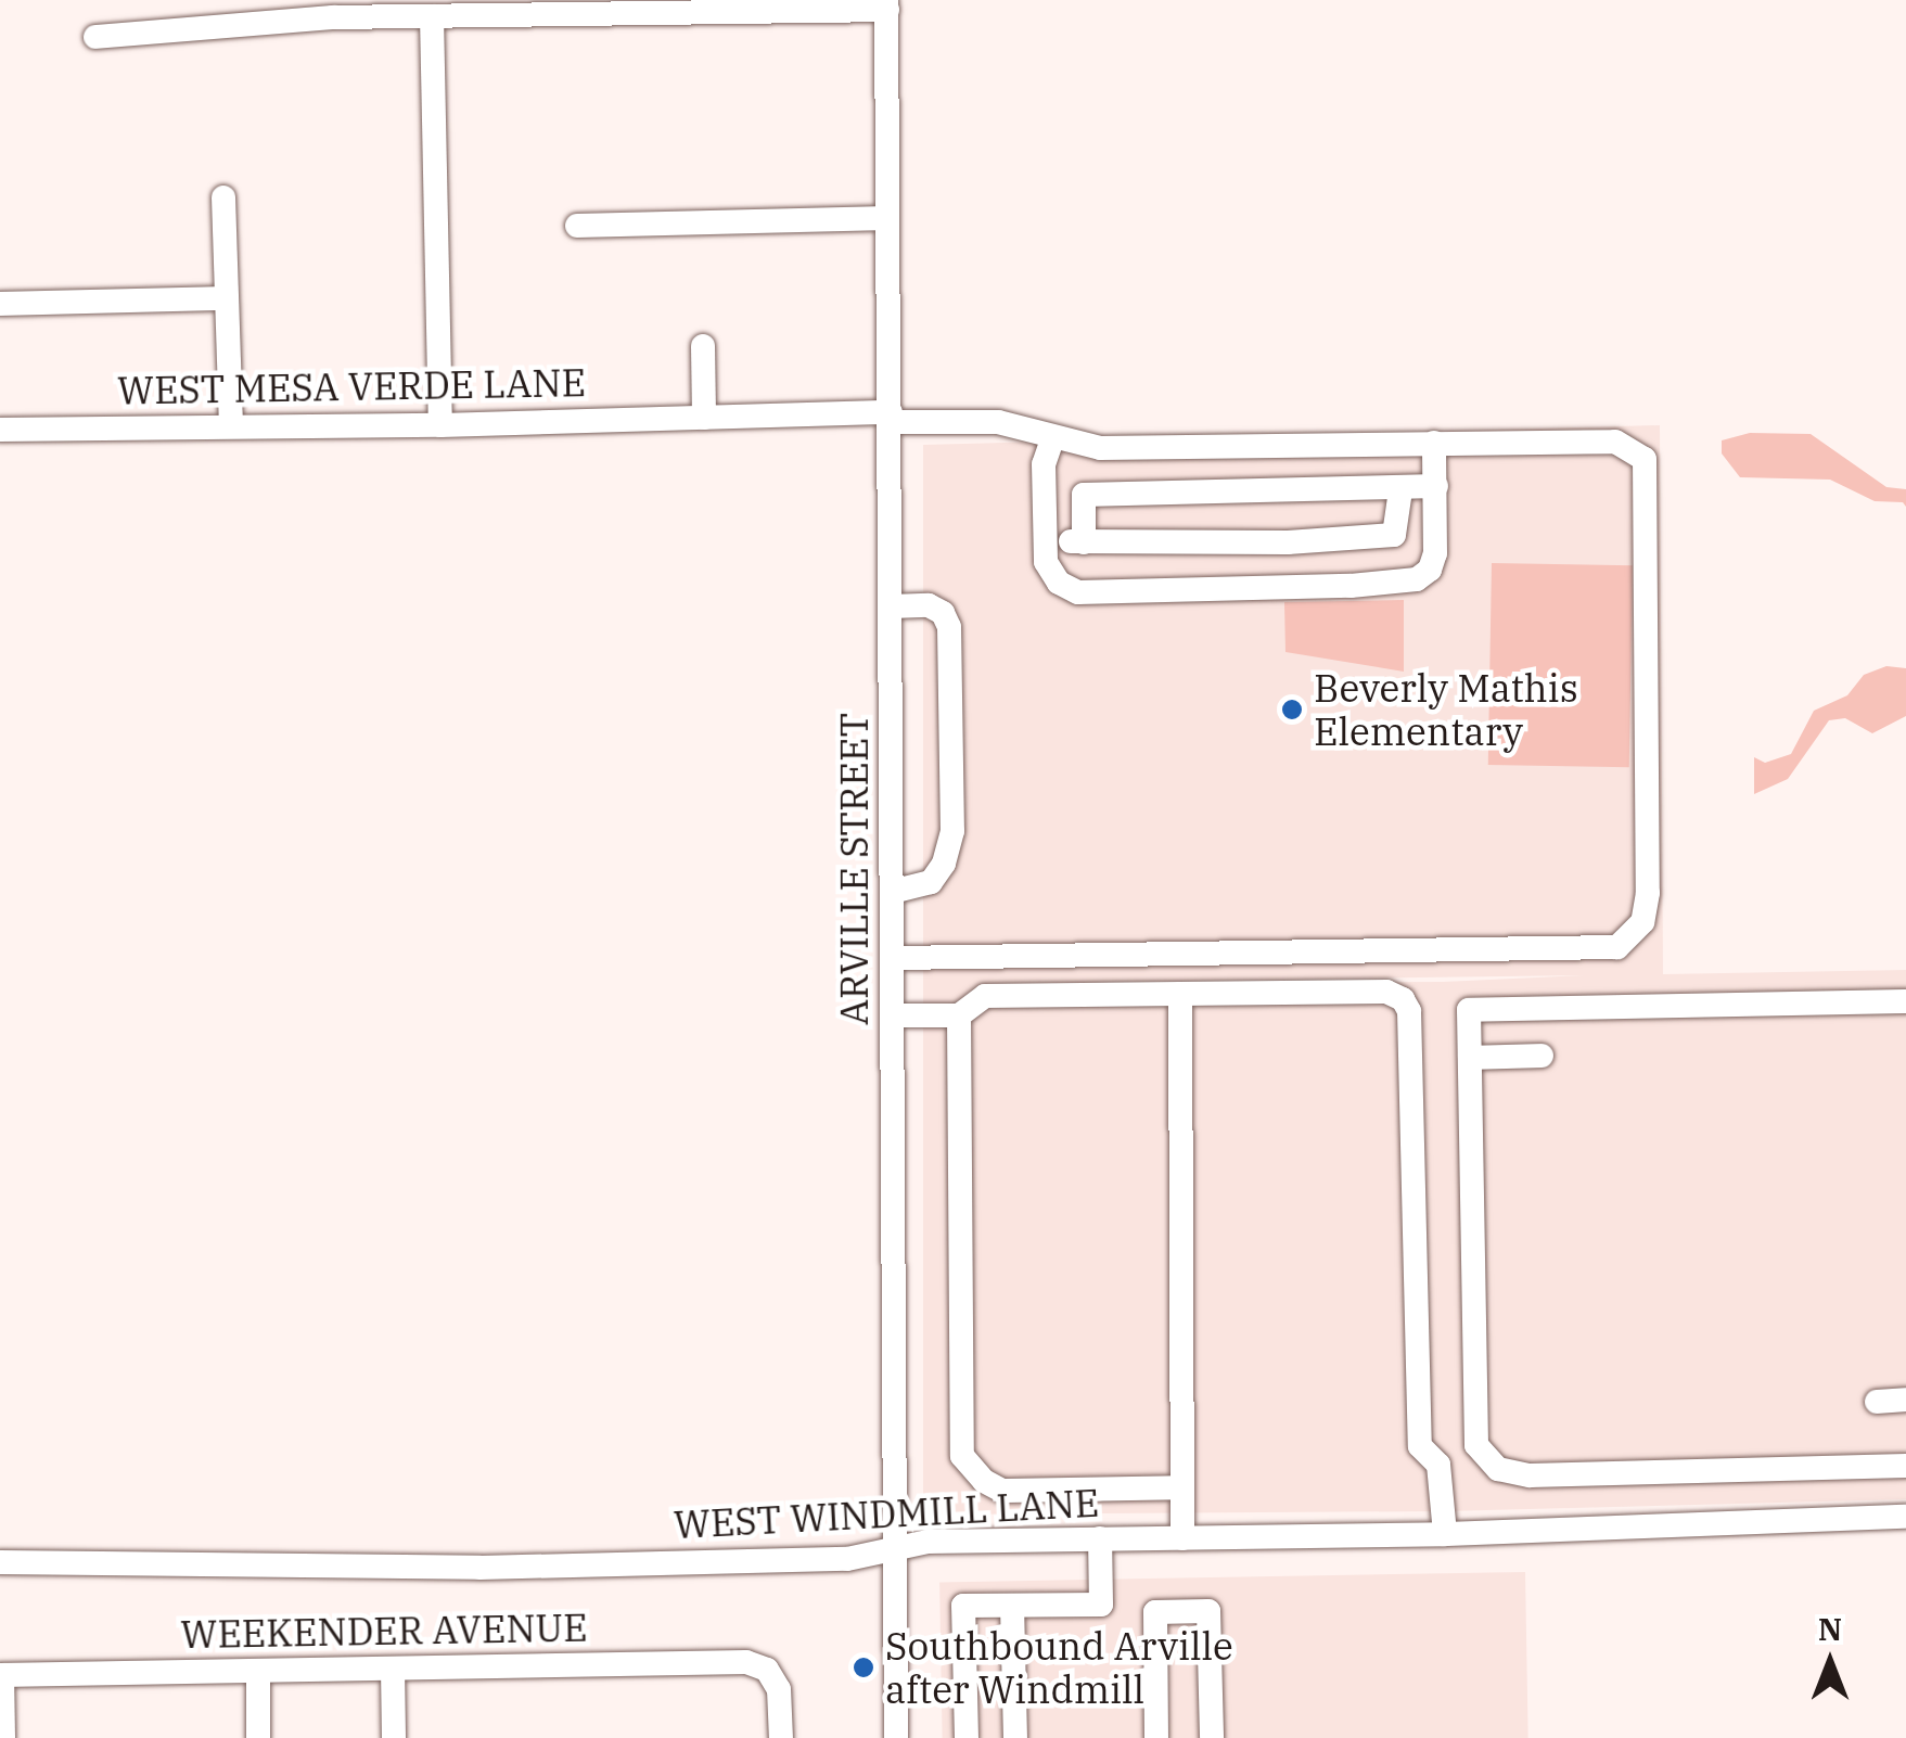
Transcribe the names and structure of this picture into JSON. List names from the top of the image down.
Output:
{
  "streets": {
    "street": [
      "WEST MESA VERDE LANE",
      "ARVILLE STREET",
      "WEST WINDMILL LANE",
      "WEEKENDER AVENUE"
    ]
  },
  "crossings": [
    ["WEST MESA VERDE LANE", "ARVILLE STREET"],
    ["ARVILLE STREET", "WEST WINDMILL LANE"]
  ],
  "places": ["Beverly Mathis Elementary", "Southbound Arville after Windmill"],
  "north": "top"
}
